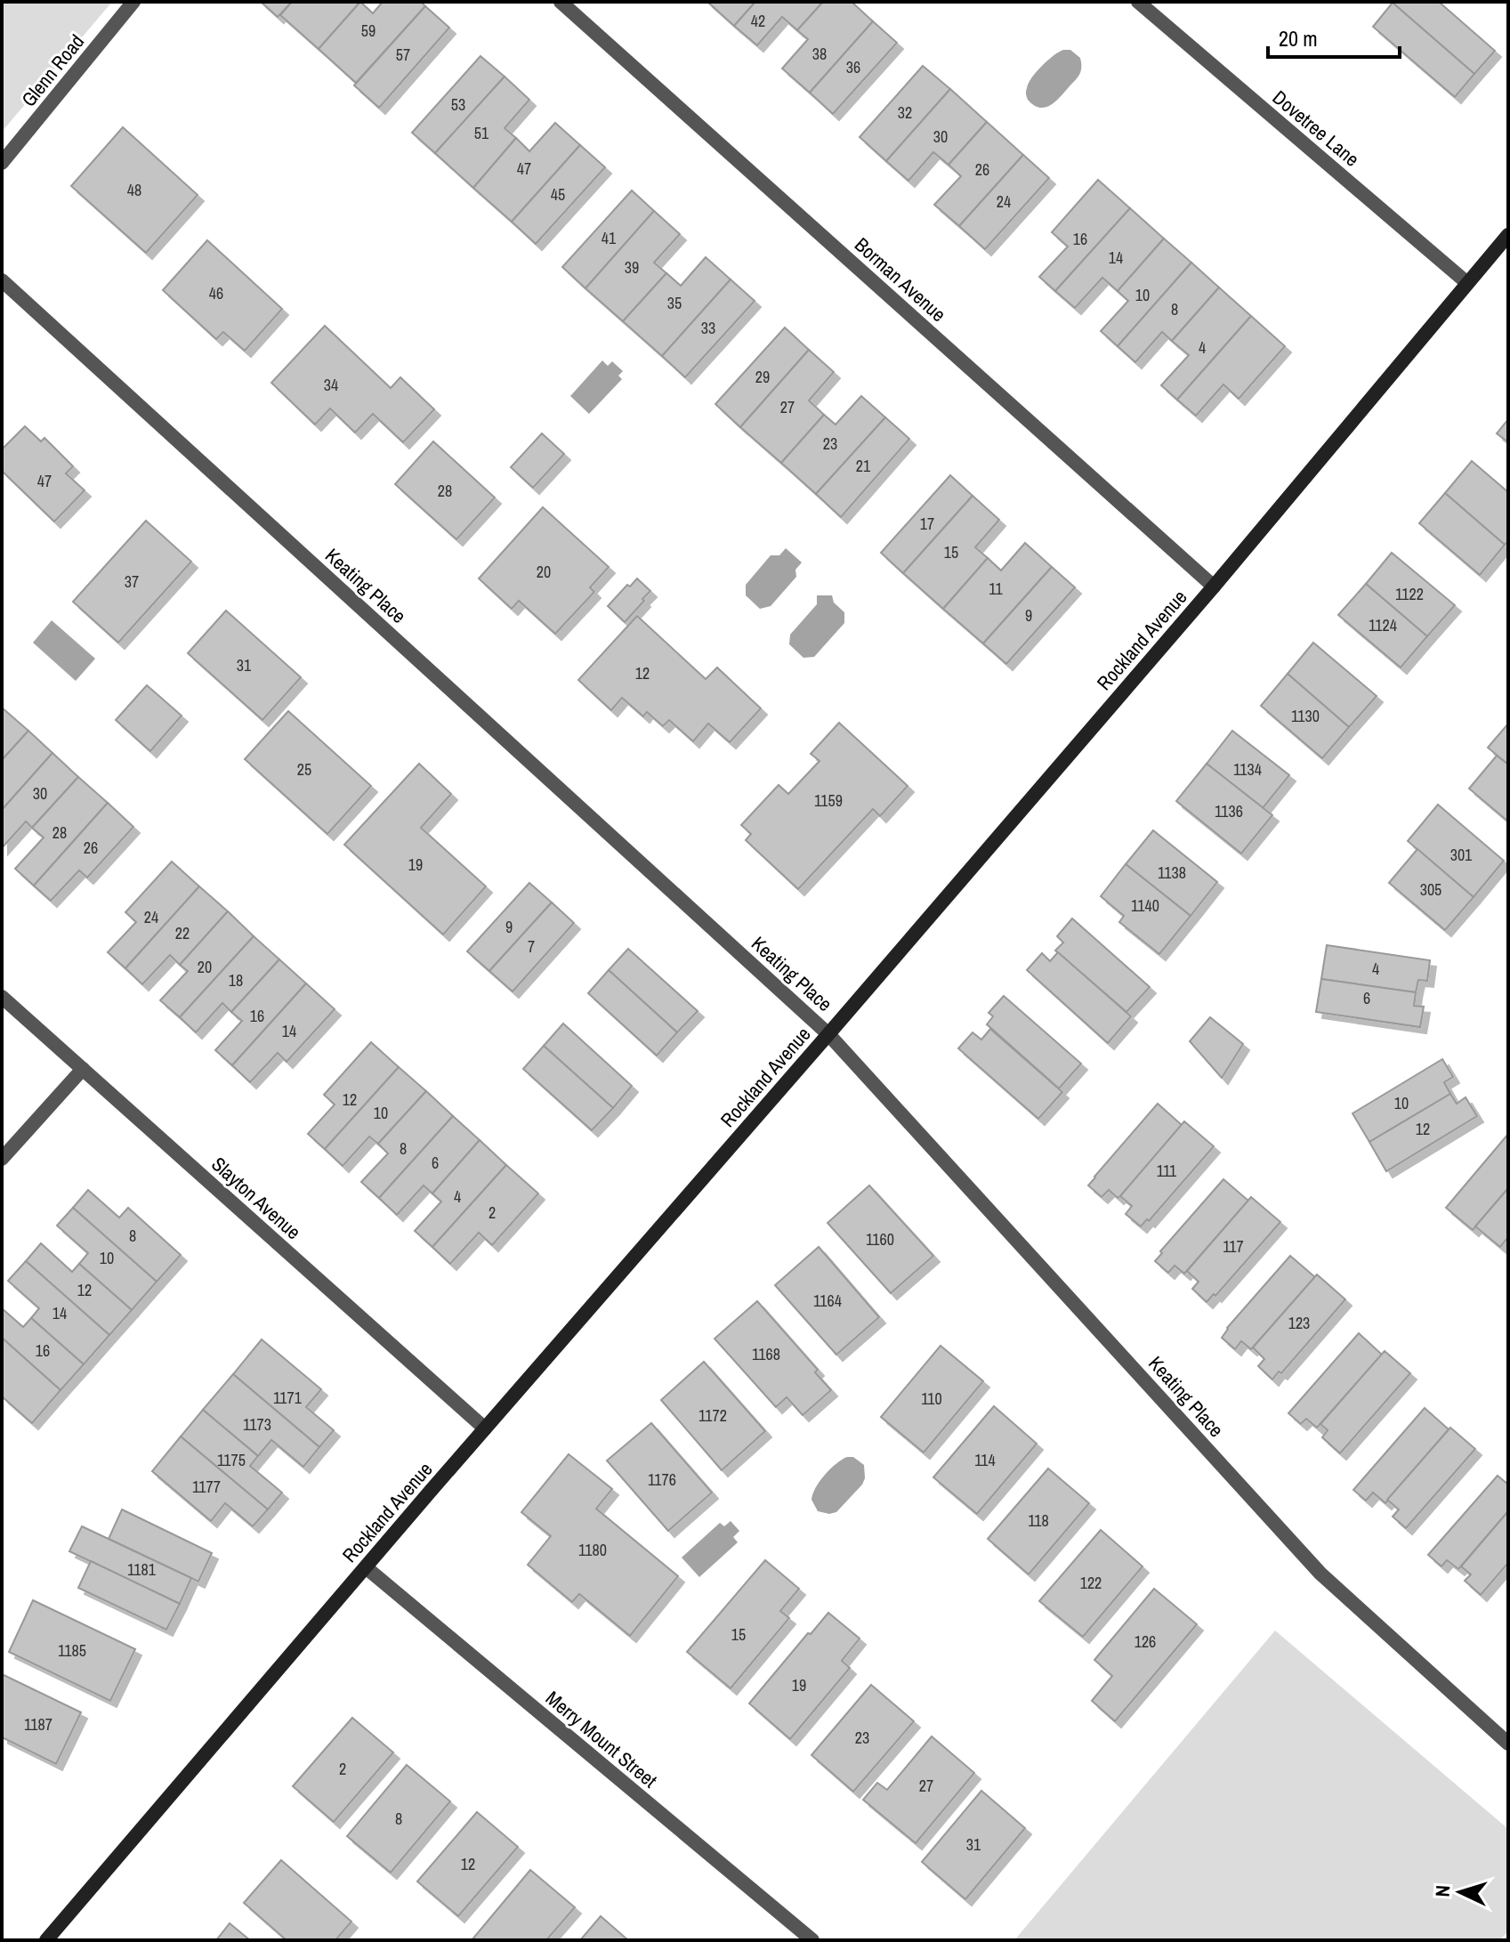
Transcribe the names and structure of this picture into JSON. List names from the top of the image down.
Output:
{
  "streets": {
    "street": [
      "Glenn Road",
      "Dovetree Lane",
      "Borman Avenue",
      "Keating Place",
      "Rockland Avenue",
      "Slayton Avenue",
      "Merry Mount Street"
    ]
  },
  "crossings": [
    ["Dovetree Lane", "Rockland Avenue"],
    ["Borman Avenue", "Rockland Avenue"],
    ["Keating Place", "Rockland Avenue"],
    ["Rockland Avenue", "Slayton Avenue"],
    ["Rockland Avenue", "Merry Mount Street"]
  ],
  "house_numbers": [
    "42",
    "59",
    "38",
    "57",
    "36",
    "53",
    "32",
    "51",
    "30",
    "47",
    "26",
    "48",
    "45",
    "24",
    "41",
    "16",
    "14",
    "39",
    "46",
    "10",
    "35",
    "8",
    "33",
    "4",
    "29",
    "34",
    "27",
    "23",
    "21",
    "47",
    "28",
    "17",
    "15",
    "20",
    "37",
    "11",
    "1122",
    "9",
    "1124",
    "31",
    "12",
    "1130",
    "25",
    "1134",
    "30",
    "1159",
    "1136",
    "28",
    "26",
    "301",
    "19",
    "1138",
    "305",
    "1140",
    "24",
    "9",
    "22",
    "7",
    "20",
    "4",
    "18",
    "6",
    "16",
    "14",
    "12",
    "10",
    "10",
    "12",
    "8",
    "6",
    "111",
    "4",
    "2",
    "8",
    "1160",
    "117",
    "10",
    "12",
    "1164",
    "14",
    "123",
    "16",
    "1168",
    "1171",
    "110",
    "1172",
    "1173",
    "1175",
    "114",
    "1176",
    "1177",
    "118",
    "1180",
    "1181",
    "122",
    "15",
    "126",
    "1185",
    "19",
    "1187",
    "23",
    "2",
    "27",
    "8",
    "31",
    "12"
  ],
  "scale_bar": "20 m",
  "north": "left"
}
